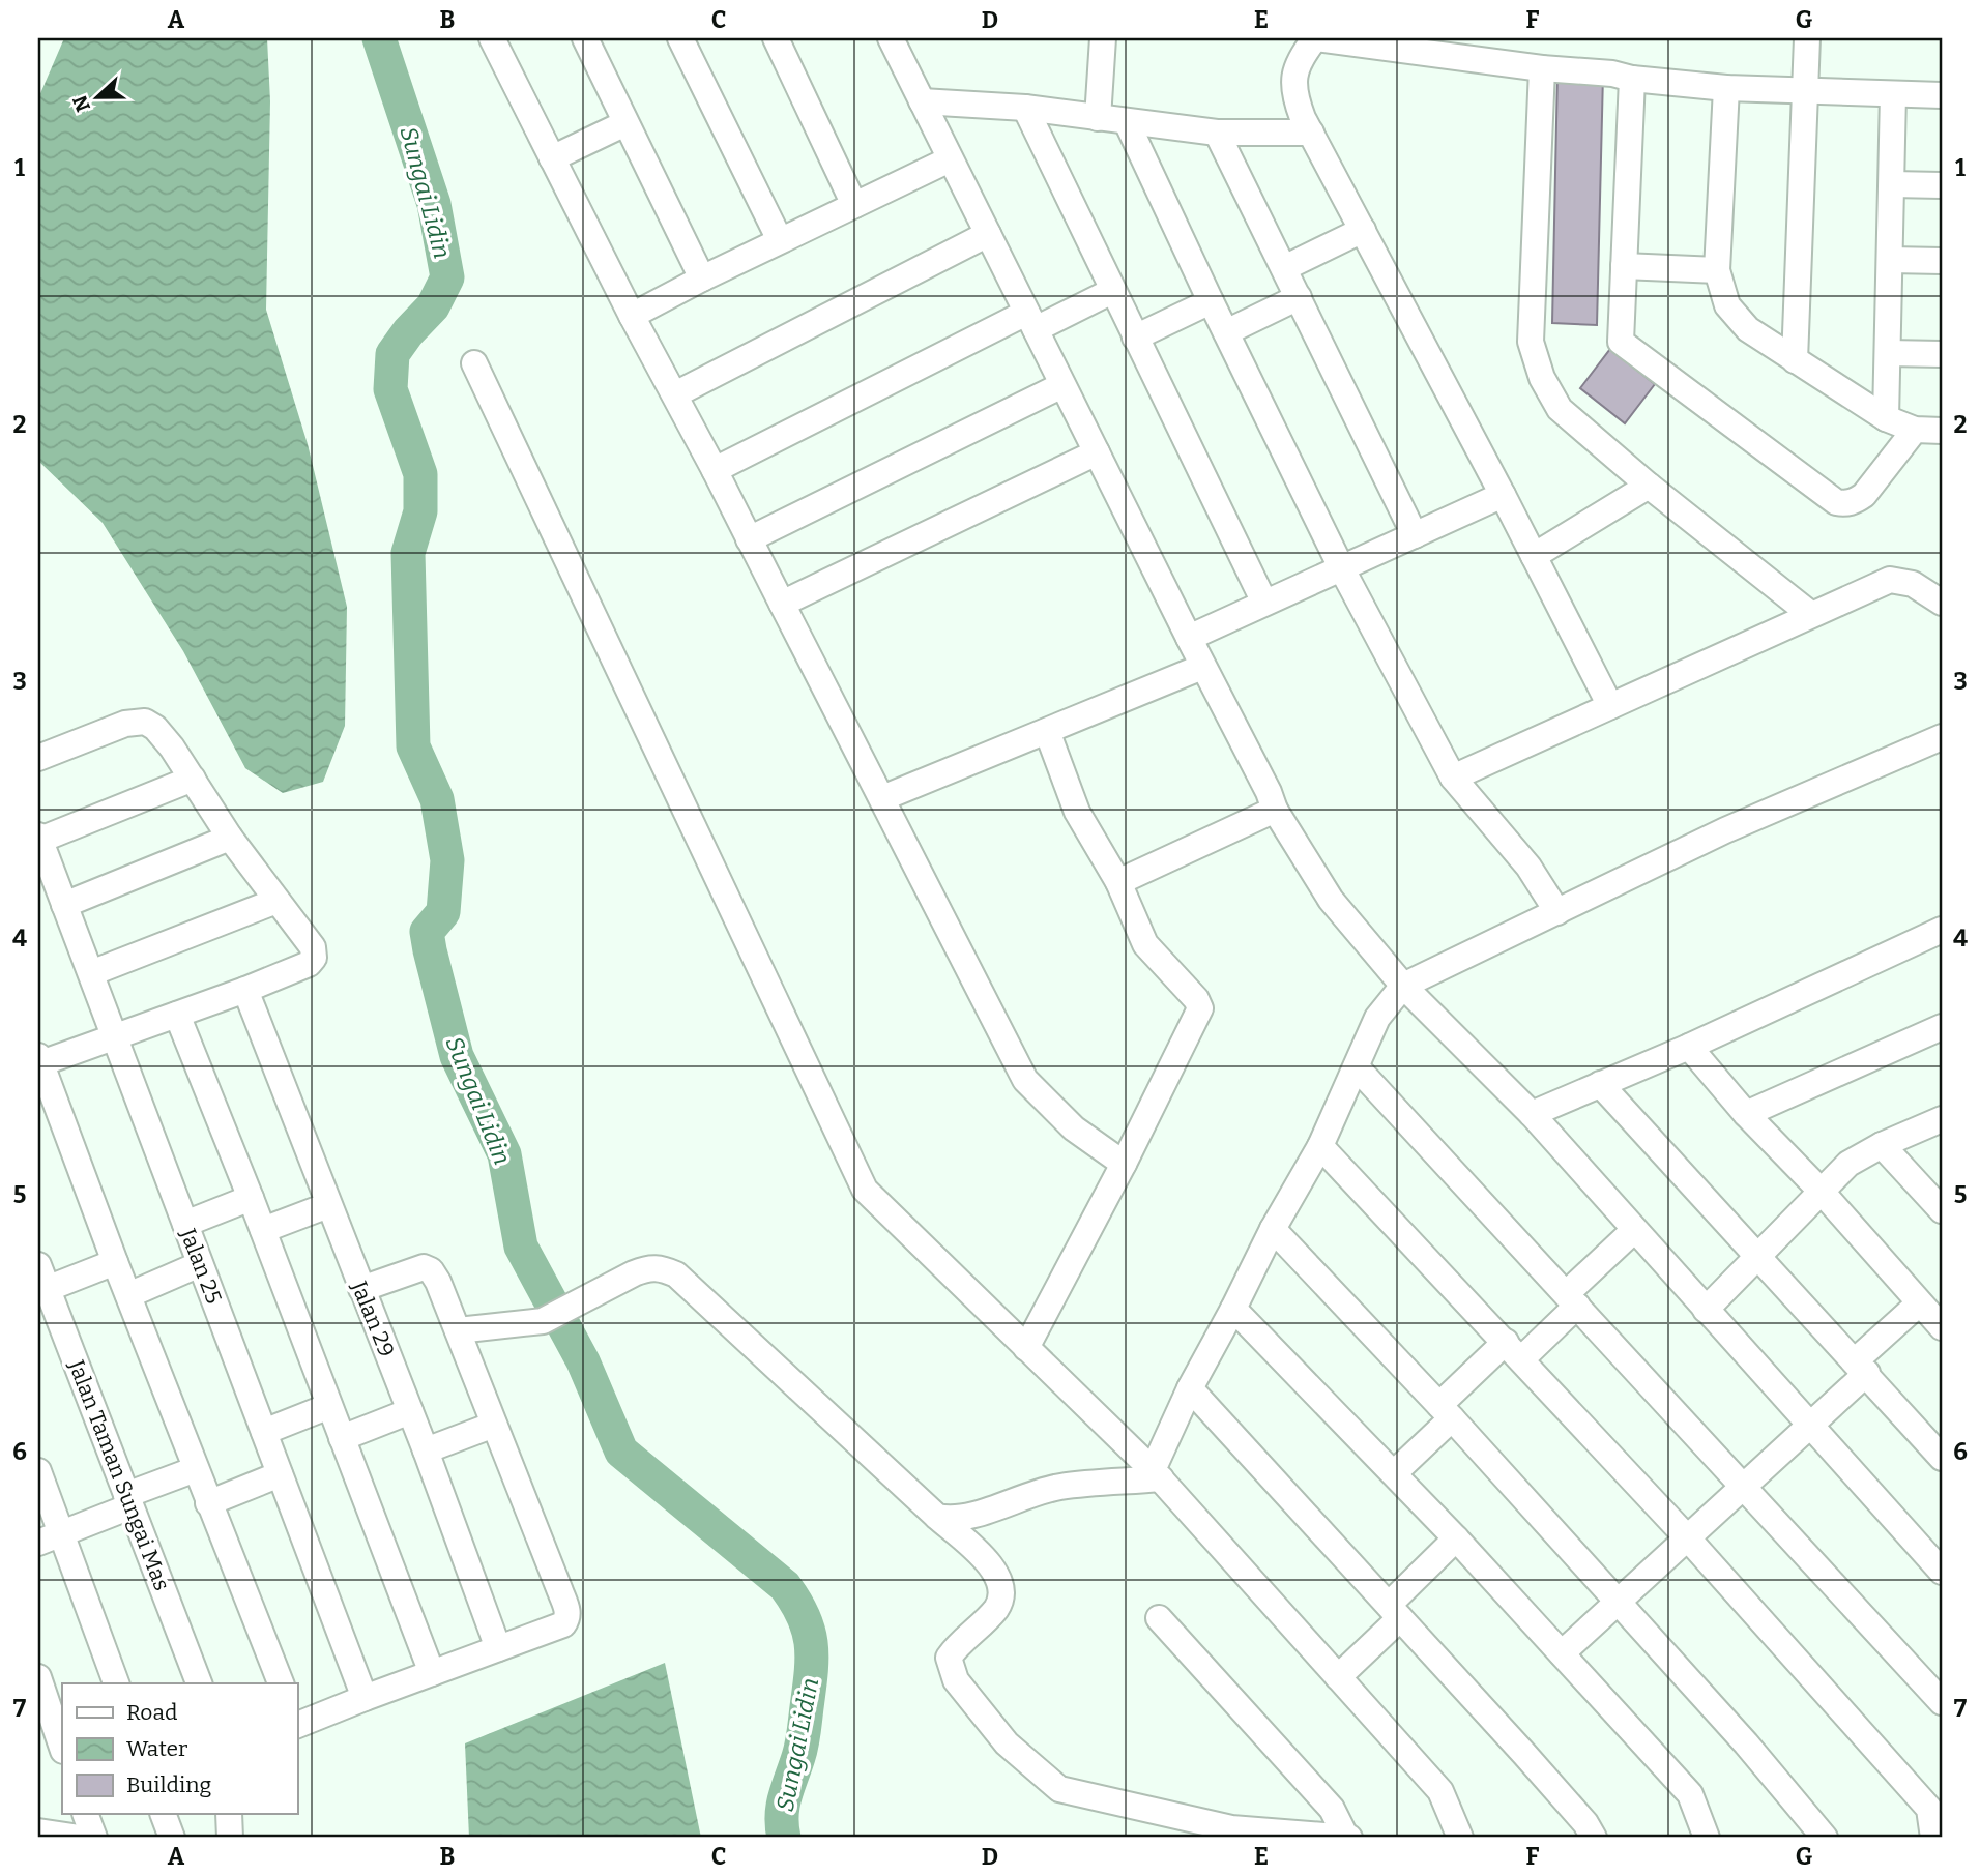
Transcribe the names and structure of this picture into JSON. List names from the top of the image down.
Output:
{
  "streets": {
    "street": ["Jalan 25", "Jalan 29", "Jalan Taman Sungai Mas"]
  },
  "water": ["Sungai Lidin"],
  "legend": ["Road", "Water", "Building"],
  "north": "left",
  "grid": {
    "columns": [
      "A",
      "B",
      "C",
      "D",
      "E",
      "F",
      "G"
    ],
    "rows": [
      "1",
      "2",
      "3",
      "4",
      "5",
      "6",
      "7"
    ]
  }
}
